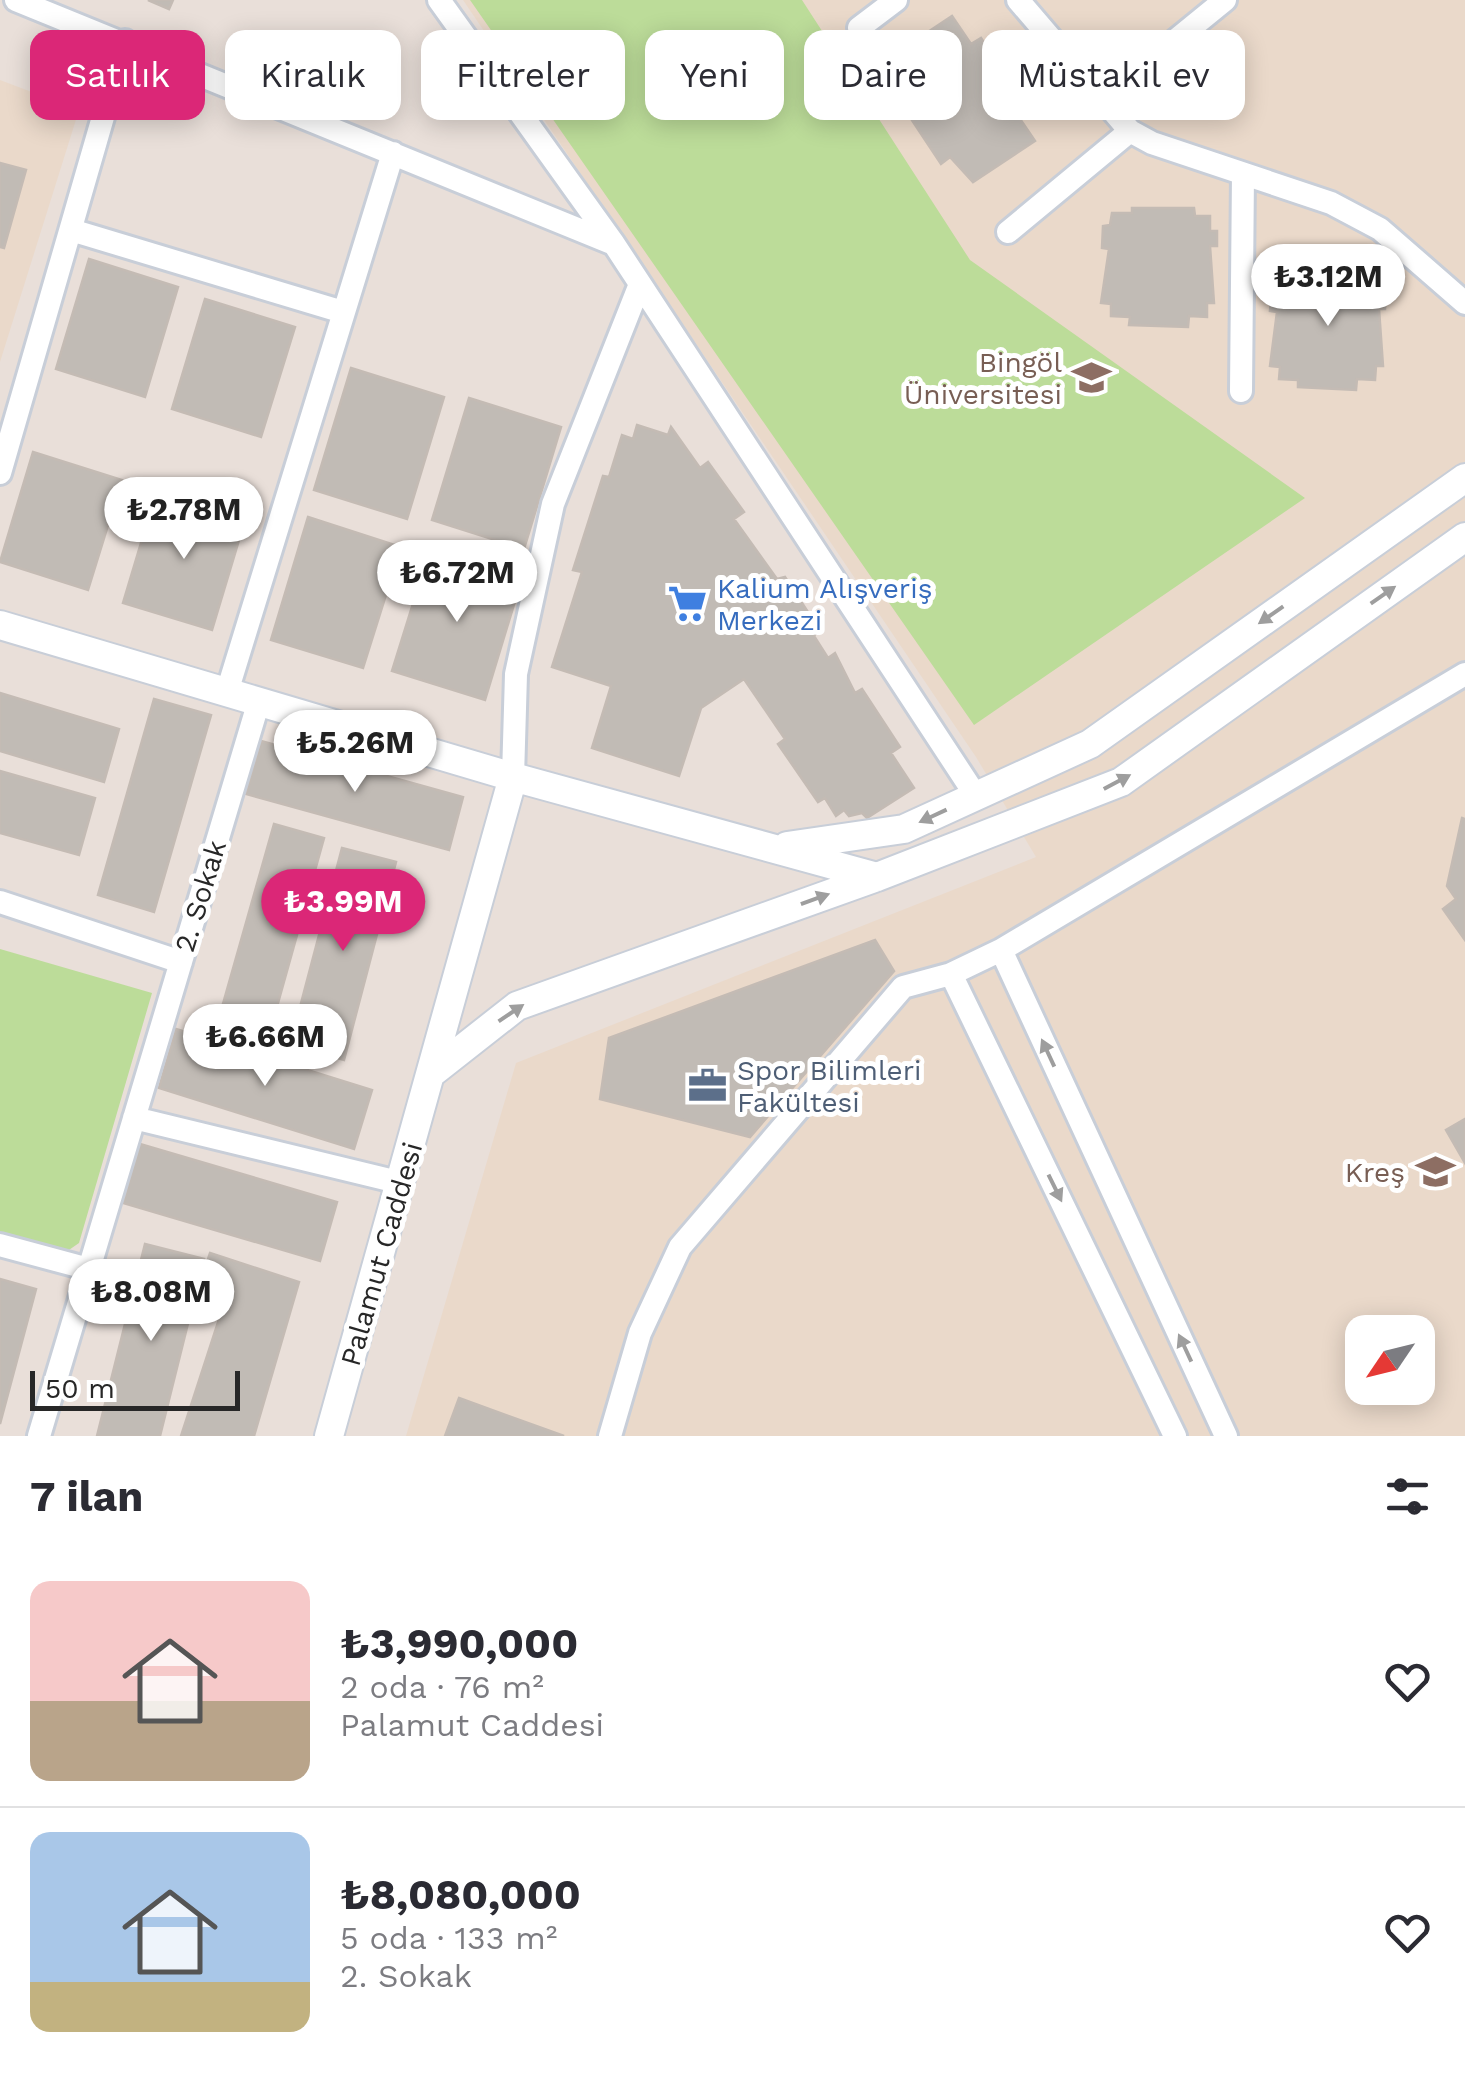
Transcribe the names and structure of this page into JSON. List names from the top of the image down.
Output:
{
  "streets": {
    "street": ["2. Sokak", "Palamut Caddesi"]
  },
  "places": {
    "school or university": ["Bingöl Üniversitesi", "Kreş"],
    "supermarket": ["Kalium Alışveriş Merkezi"],
    "office": ["Spor Bilimleri Fakültesi"]
  },
  "scale_bar": "50 m",
  "north": "bottom left",
  "page": {
    "chip": [
      "Satılık",
      "Kiralık",
      "Filtreler",
      "Yeni",
      "Daire",
      "Müstakil ev"
    ],
    "price": [
      "₺3.12M",
      "₺2.78M",
      "₺6.72M",
      "₺5.26M",
      "₺3.99M",
      "₺6.66M",
      "₺8.08M"
    ],
    "scale": "50 m",
    "heading": "7 ilan",
    "list": [
      {
        "name": "₺3,990,000",
        "note": "2 oda · 76 m² · Palamut Caddesi"
      },
      {
        "name": "₺8,080,000",
        "note": "5 oda · 133 m² · 2. Sokak"
      }
    ]
  }
}
